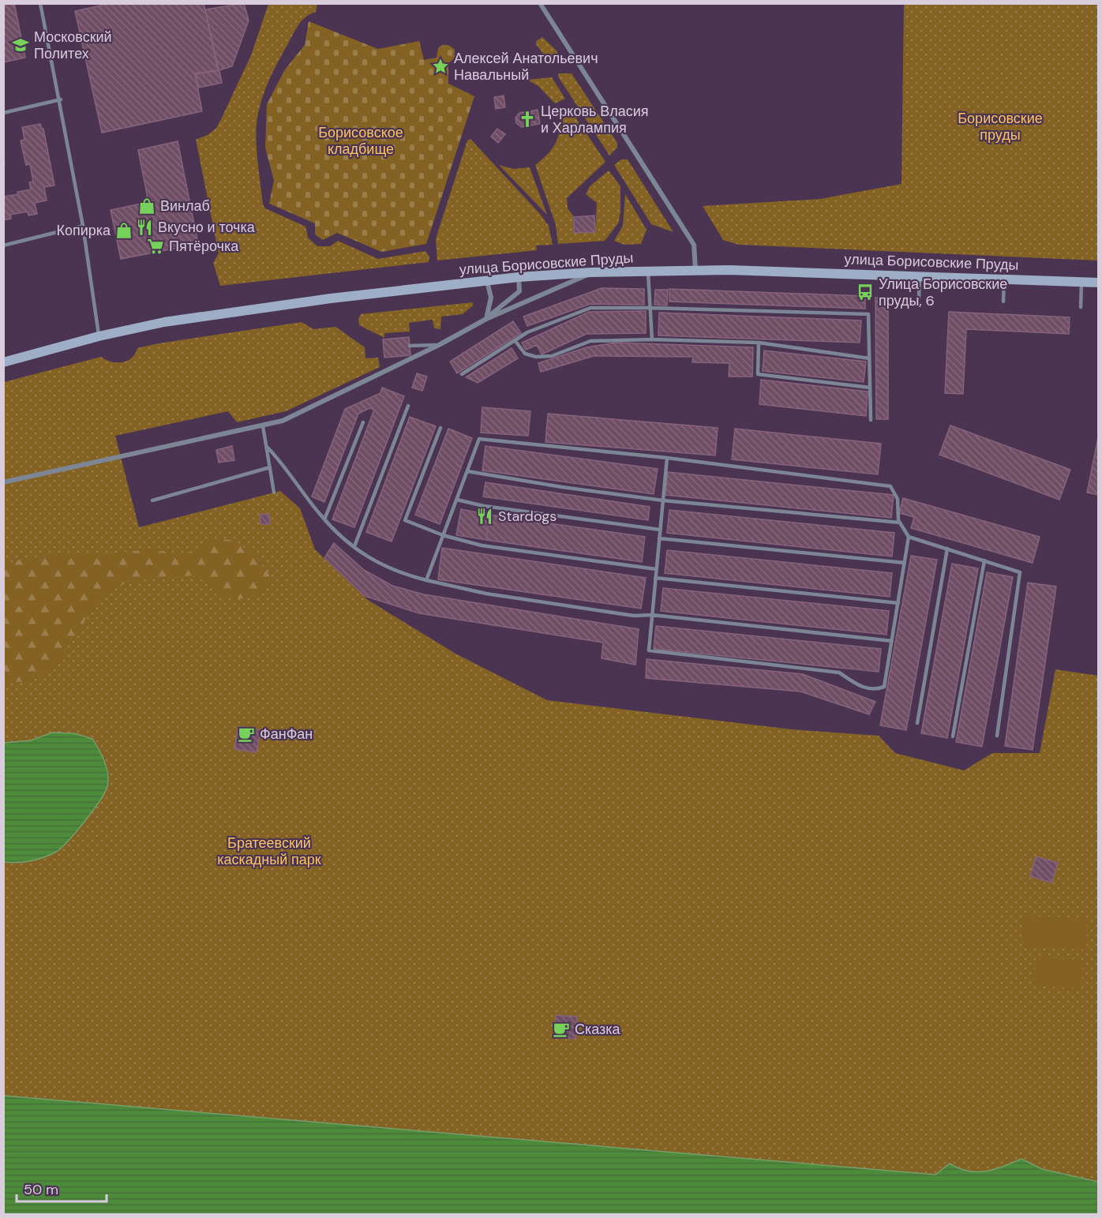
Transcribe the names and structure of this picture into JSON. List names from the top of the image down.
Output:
{
  "streets": {
    "main road": ["улица Борисовские Пруды"]
  },
  "parks": ["Борисовские пруды", "Борисовское кладбище", "Братеевский каскадный парк"],
  "places": {
    "school or university": ["Московский Политех"],
    "place": ["Алексей Анатольевич Навальный"],
    "church": ["Церковь Власия и Харлампия"],
    "shop": ["Винлаб", "Копирка"],
    "restaurant": ["Вкусно и точка", "Stardogs"],
    "supermarket": ["Пятёрочка"],
    "bus stop": ["Улица Борисовские пруды, 6"],
    "cafe": ["ФанФан", "Сказка"]
  },
  "scale_bar": "50 m"
}
